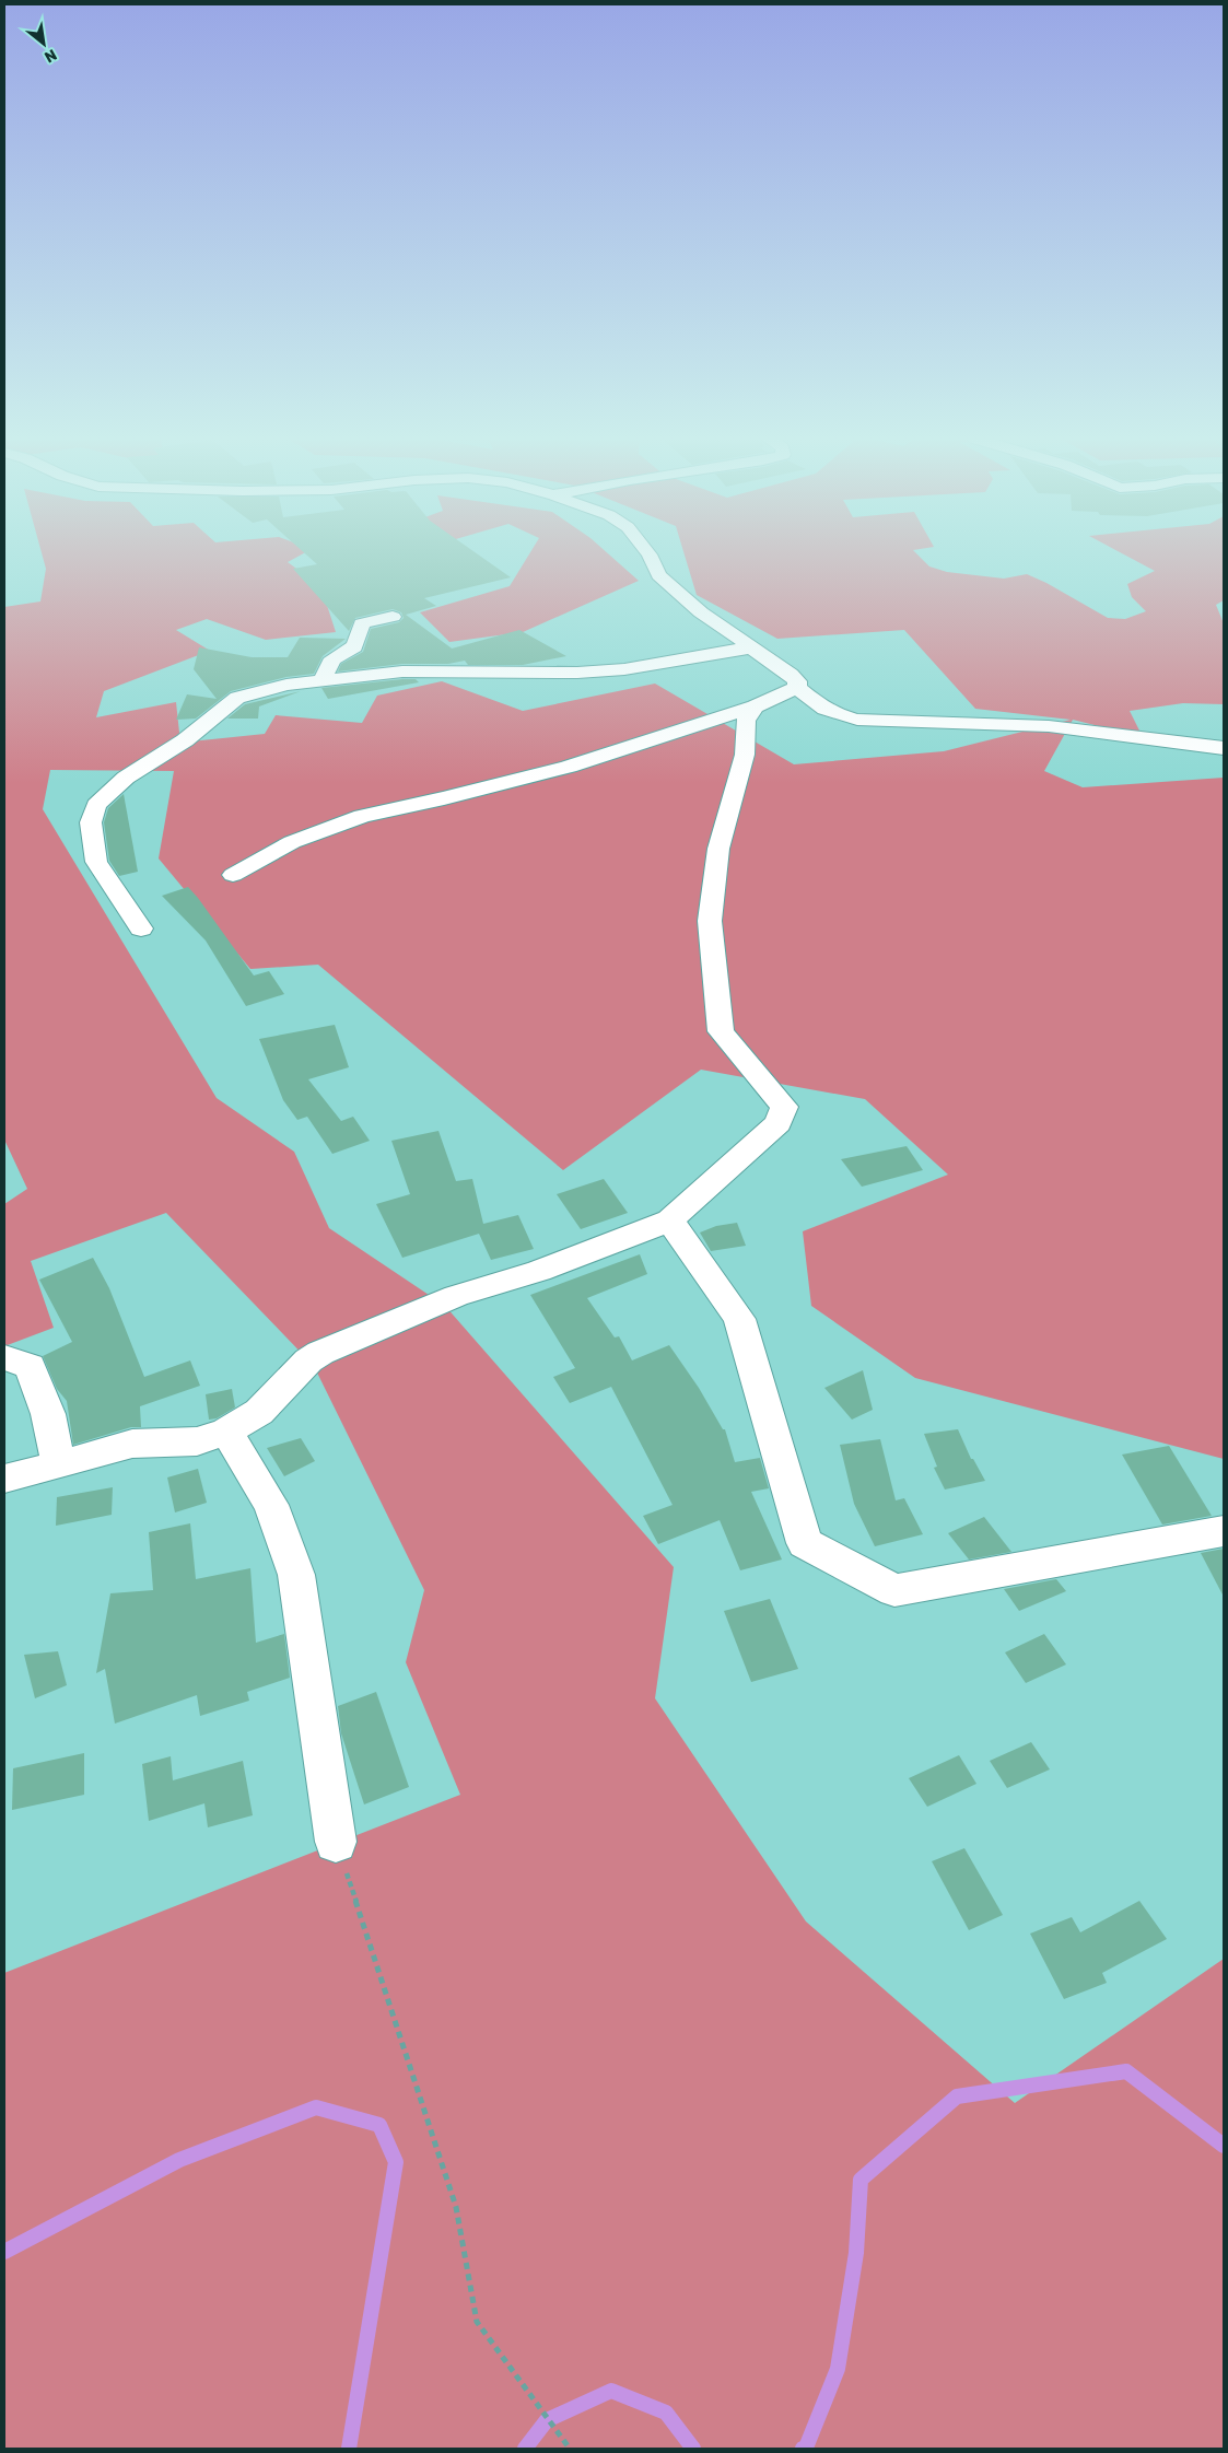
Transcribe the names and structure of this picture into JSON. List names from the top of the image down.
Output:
{
  "north": "bottom right"
}
